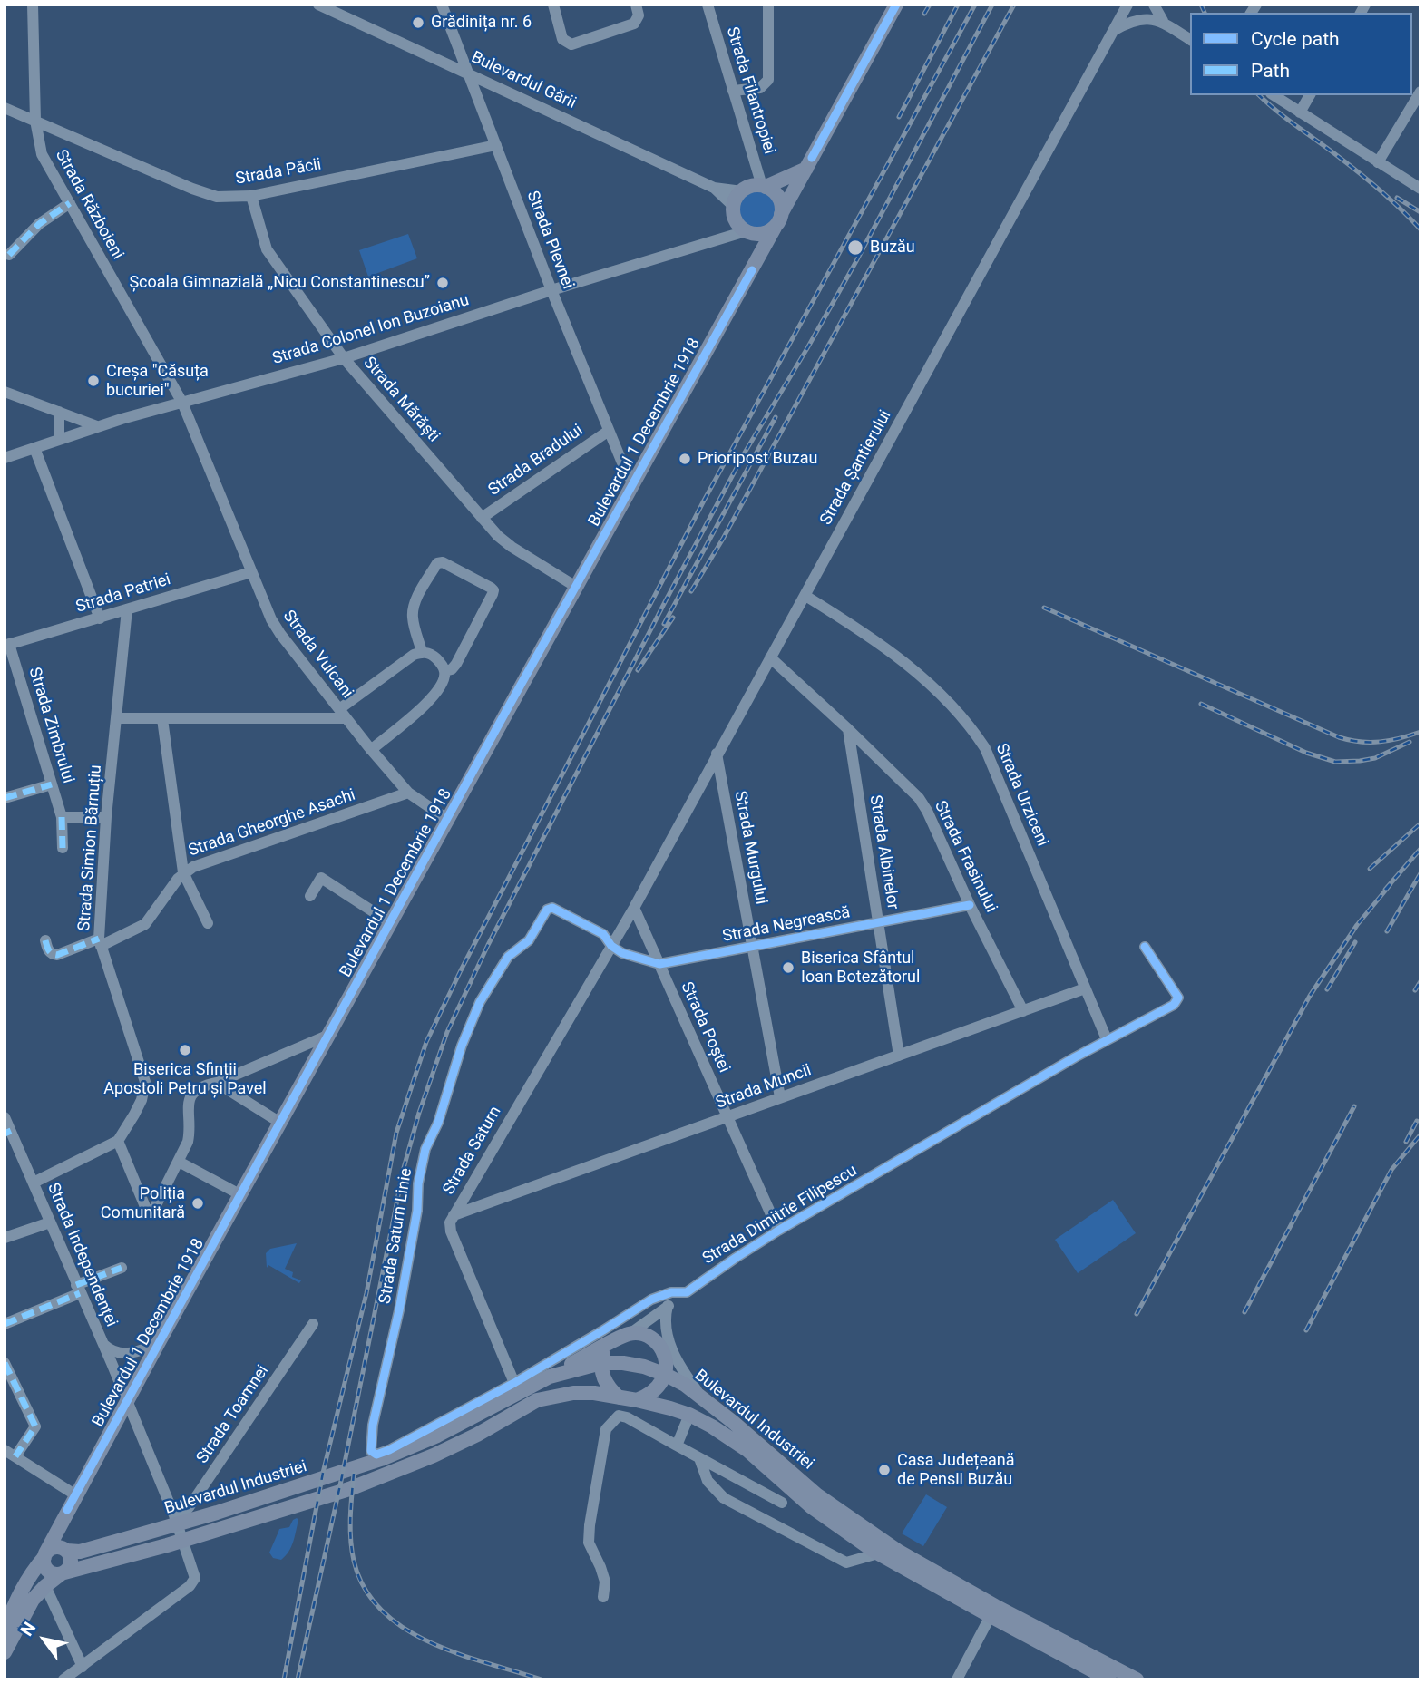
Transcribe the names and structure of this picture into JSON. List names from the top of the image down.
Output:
{
  "streets": {
    "main road": ["Bulevardul 1 Decembrie 1918", "Bulevardul Industriei"],
    "street": [
      "Bulevardul Gării",
      "Strada Filantropiei",
      "Strada Păcii",
      "Strada Războieni",
      "Strada Plevnei",
      "Strada Colonel Ion Buzoianu",
      "Strada Mărăști",
      "Strada Bradului",
      "Strada Șantierului",
      "Strada Patriei",
      "Strada Vulcani",
      "Strada Zimbrului",
      "Strada Urziceni",
      "Strada Gheorghe Asachi",
      "Strada Simion Bărnuțiu",
      "Strada Murgului",
      "Strada Albinelor",
      "Strada Frasinului",
      "Strada Negrească",
      "Strada Poștei",
      "Strada Muncii",
      "Strada Saturn",
      "Strada Dimitrie Filipescu",
      "Strada Saturn Linie",
      "Strada Independenței",
      "Strada Toamnei"
    ]
  },
  "crossings": [
    ["Bulevardul Gării", "Strada Filantropiei"],
    ["Bulevardul Gării", "Strada Plevnei"],
    ["Bulevardul Gării", "Strada Colonel Ion Buzoianu"],
    ["Bulevardul Gării", "Bulevardul 1 Decembrie 1918"],
    ["Strada Filantropiei", "Strada Colonel Ion Buzoianu"],
    ["Strada Filantropiei", "Bulevardul 1 Decembrie 1918"],
    ["Strada Păcii", "Strada Războieni"],
    ["Strada Păcii", "Strada Plevnei"],
    ["Strada Păcii", "Strada Mărăști"],
    ["Strada Războieni", "Strada Colonel Ion Buzoianu"],
    ["Strada Războieni", "Strada Vulcani"],
    ["Strada Plevnei", "Strada Colonel Ion Buzoianu"],
    ["Strada Plevnei", "Bulevardul 1 Decembrie 1918"],
    ["Strada Plevnei", "Strada Bradului"],
    ["Strada Colonel Ion Buzoianu", "Strada Mărăști"],
    ["Strada Colonel Ion Buzoianu", "Bulevardul 1 Decembrie 1918"],
    ["Strada Colonel Ion Buzoianu", "Strada Vulcani"],
    ["Strada Mărăști", "Bulevardul 1 Decembrie 1918"],
    ["Strada Mărăști", "Strada Bradului"],
    ["Bulevardul 1 Decembrie 1918", "Strada Vulcani"],
    ["Bulevardul 1 Decembrie 1918", "Strada Independenței"],
    ["Bulevardul 1 Decembrie 1918", "Bulevardul Industriei"],
    ["Strada Șantierului", "Strada Urziceni"],
    ["Strada Șantierului", "Strada Murgului"],
    ["Strada Șantierului", "Strada Frasinului"],
    ["Strada Șantierului", "Strada Negrească"],
    ["Strada Șantierului", "Strada Poștei"],
    ["Strada Șantierului", "Strada Saturn"],
    ["Strada Șantierului", "Strada Saturn Linie"],
    ["Strada Patriei", "Strada Vulcani"],
    ["Strada Patriei", "Strada Zimbrului"],
    ["Strada Patriei", "Strada Simion Bărnuțiu"],
    ["Strada Vulcani", "Strada Gheorghe Asachi"],
    ["Strada Urziceni", "Strada Muncii"],
    ["Strada Urziceni", "Strada Dimitrie Filipescu"],
    ["Strada Gheorghe Asachi", "Strada Simion Bărnuțiu"],
    ["Strada Murgului", "Strada Negrească"],
    ["Strada Murgului", "Strada Muncii"],
    ["Strada Albinelor", "Strada Frasinului"],
    ["Strada Albinelor", "Strada Negrească"],
    ["Strada Albinelor", "Strada Muncii"],
    ["Strada Frasinului", "Strada Negrească"],
    ["Strada Frasinului", "Strada Muncii"],
    ["Strada Negrească", "Strada Poștei"],
    ["Strada Negrească", "Strada Saturn"],
    ["Strada Negrească", "Strada Saturn Linie"],
    ["Strada Poștei", "Strada Muncii"],
    ["Strada Poștei", "Strada Dimitrie Filipescu"],
    ["Strada Muncii", "Strada Saturn"],
    ["Strada Saturn", "Strada Dimitrie Filipescu"],
    ["Strada Saturn", "Strada Saturn Linie"],
    ["Strada Dimitrie Filipescu", "Strada Saturn Linie"],
    ["Strada Independenței", "Strada Toamnei"]
  ],
  "places": [
    "Grădinița nr. 6",
    "Buzău",
    "Școala Gimnazială „Nicu Constantinescu”",
    "Creșa \"Căsuța bucuriei\"",
    "Prioripost Buzau",
    "Biserica Sfântul Ioan Botezătorul",
    "Biserica Sfinții Apostoli Petru și Pavel",
    "Poliția Comunitară",
    "Casa Județeană de Pensii Buzău"
  ],
  "legend": ["Cycle path", "Path"],
  "north": "top left"
}
